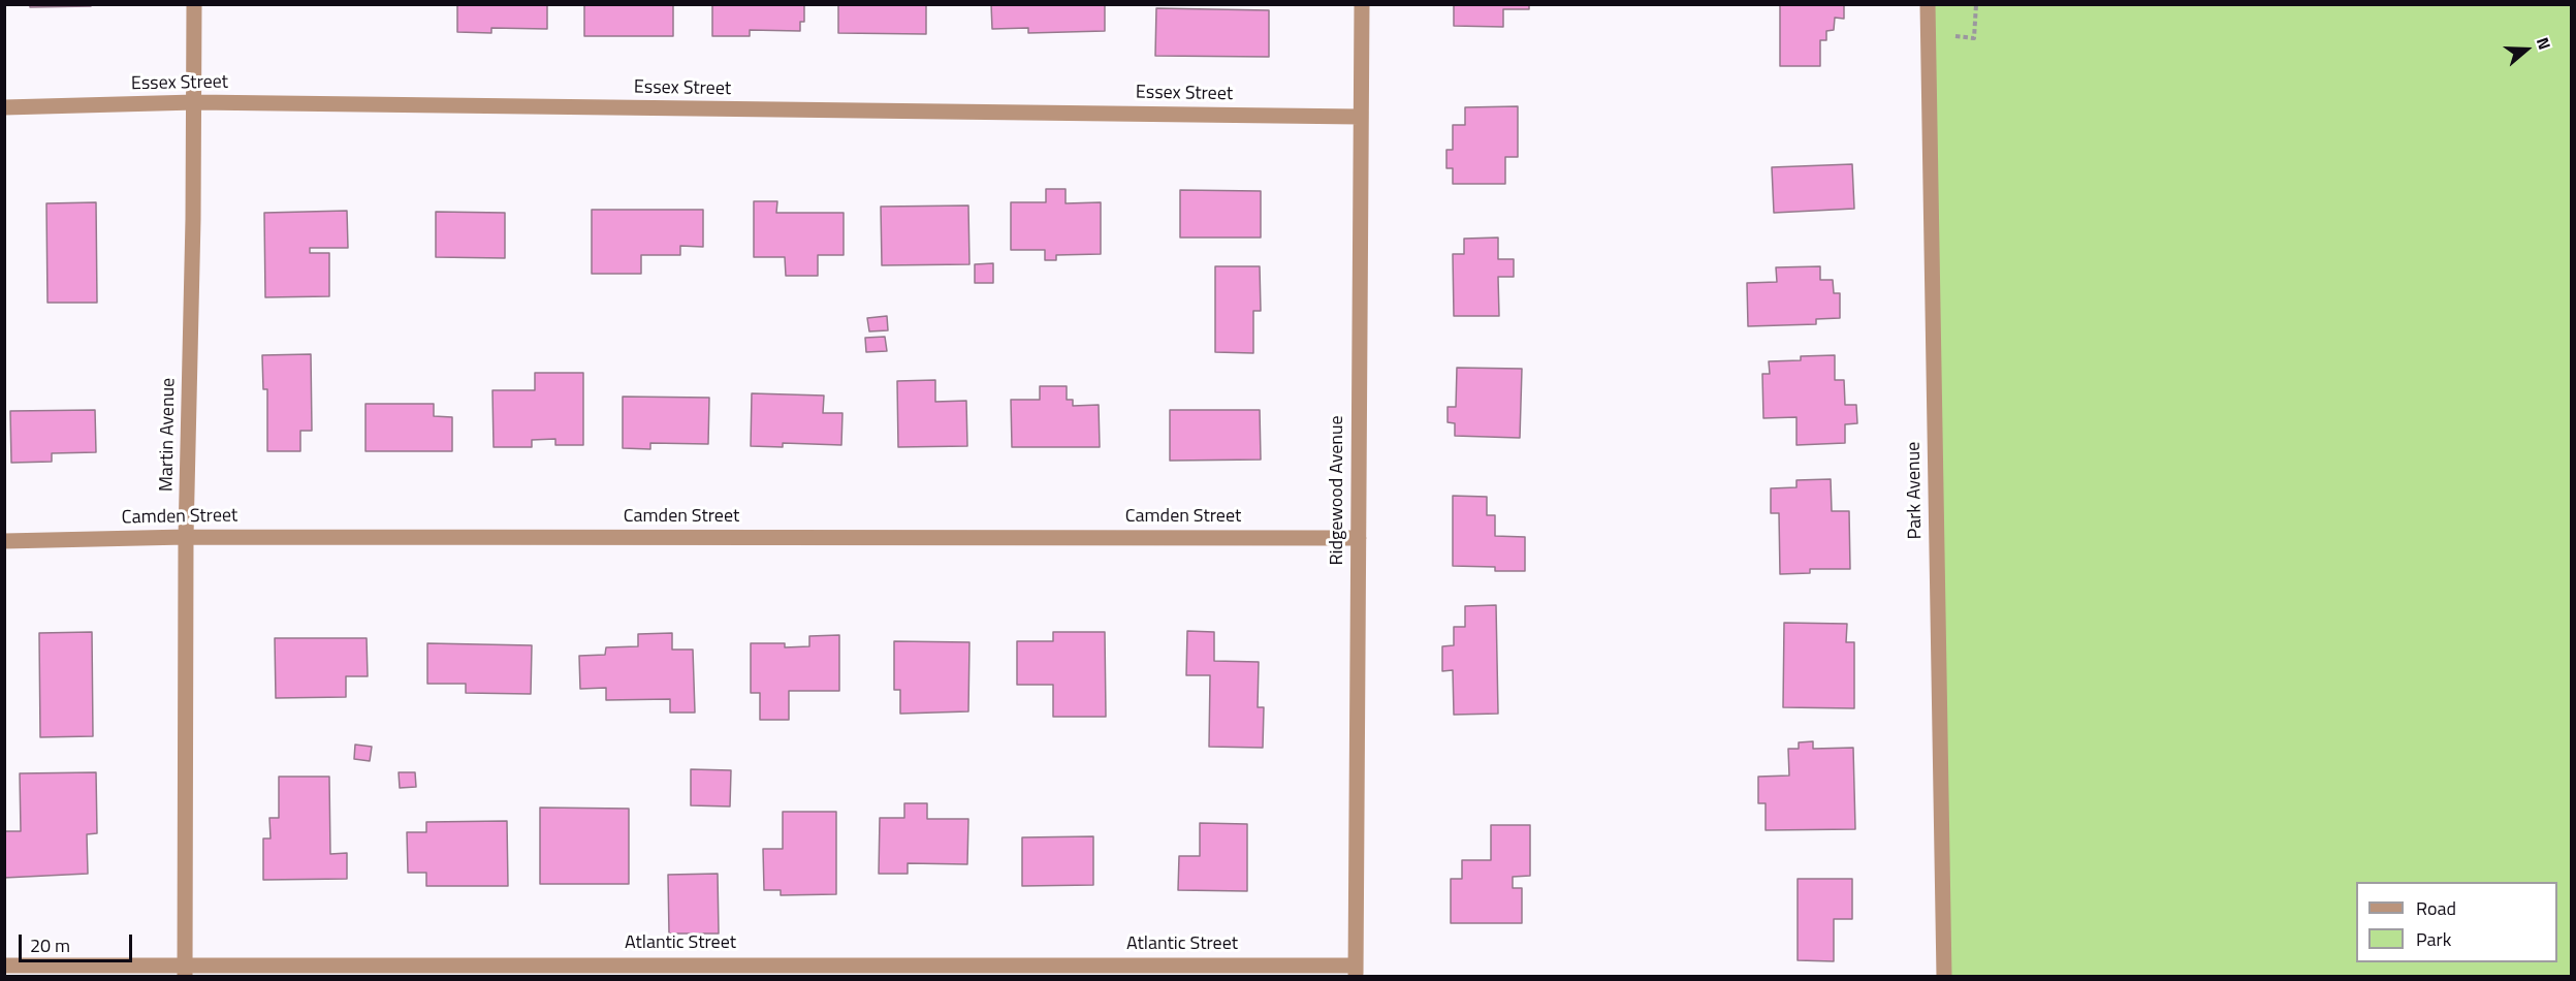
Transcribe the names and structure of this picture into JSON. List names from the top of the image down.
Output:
{
  "streets": {
    "street": [
      "Essex Street",
      "Martin Avenue",
      "Ridgewood Avenue",
      "Park Avenue",
      "Camden Street",
      "Atlantic Street"
    ]
  },
  "crossings": [
    ["Essex Street", "Martin Avenue"],
    ["Essex Street", "Ridgewood Avenue"],
    ["Martin Avenue", "Camden Street"],
    ["Martin Avenue", "Atlantic Street"],
    ["Ridgewood Avenue", "Camden Street"],
    ["Ridgewood Avenue", "Atlantic Street"]
  ],
  "legend": ["Road", "Park"],
  "scale_bar": "20 m",
  "north": "right"
}
